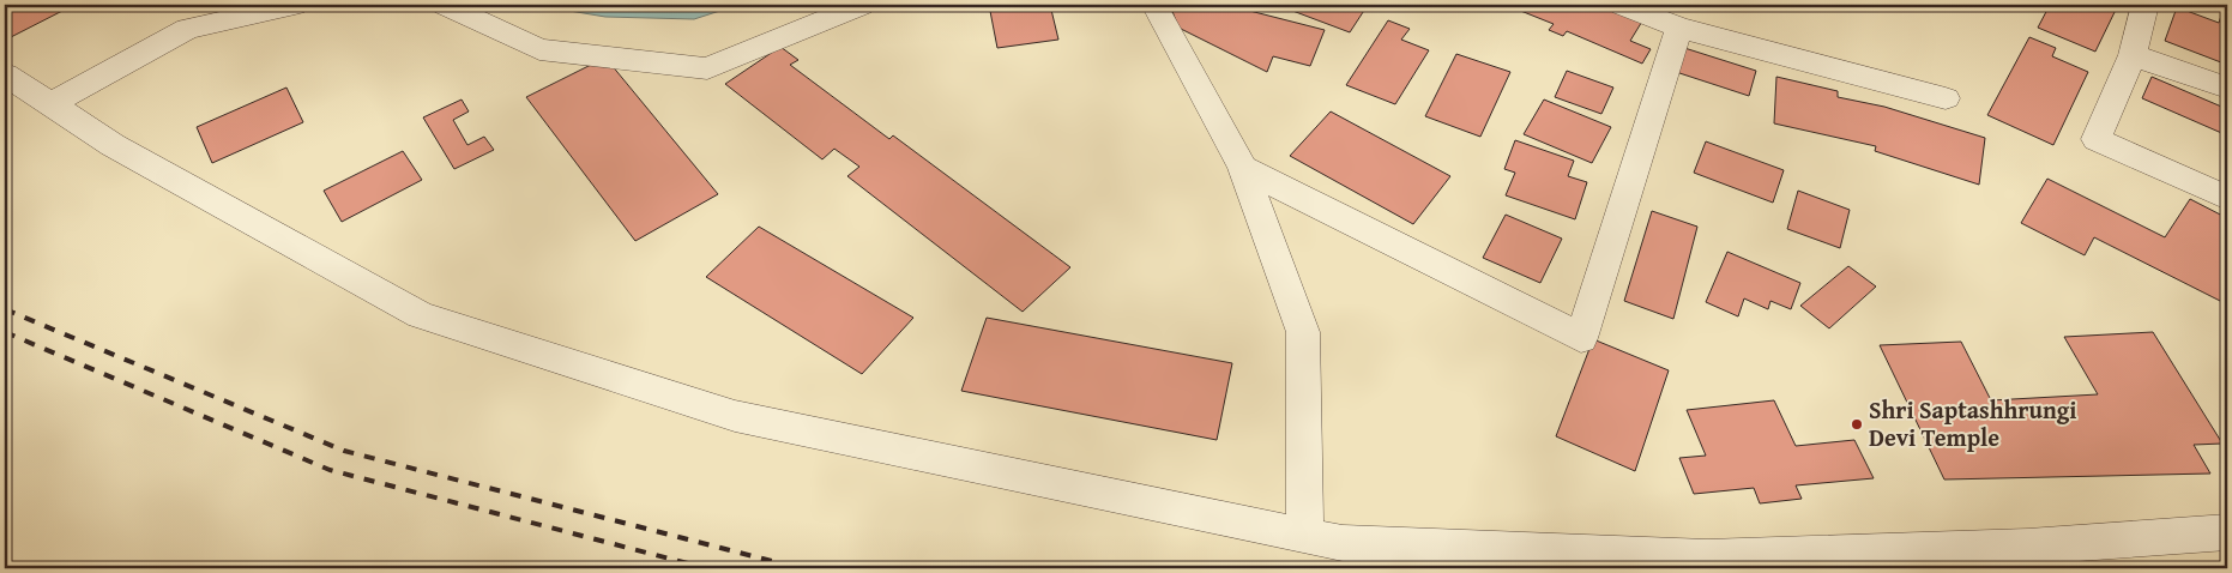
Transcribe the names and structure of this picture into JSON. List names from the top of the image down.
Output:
{
  "places": ["Shri Saptashhrungi Devi Temple"]
}
